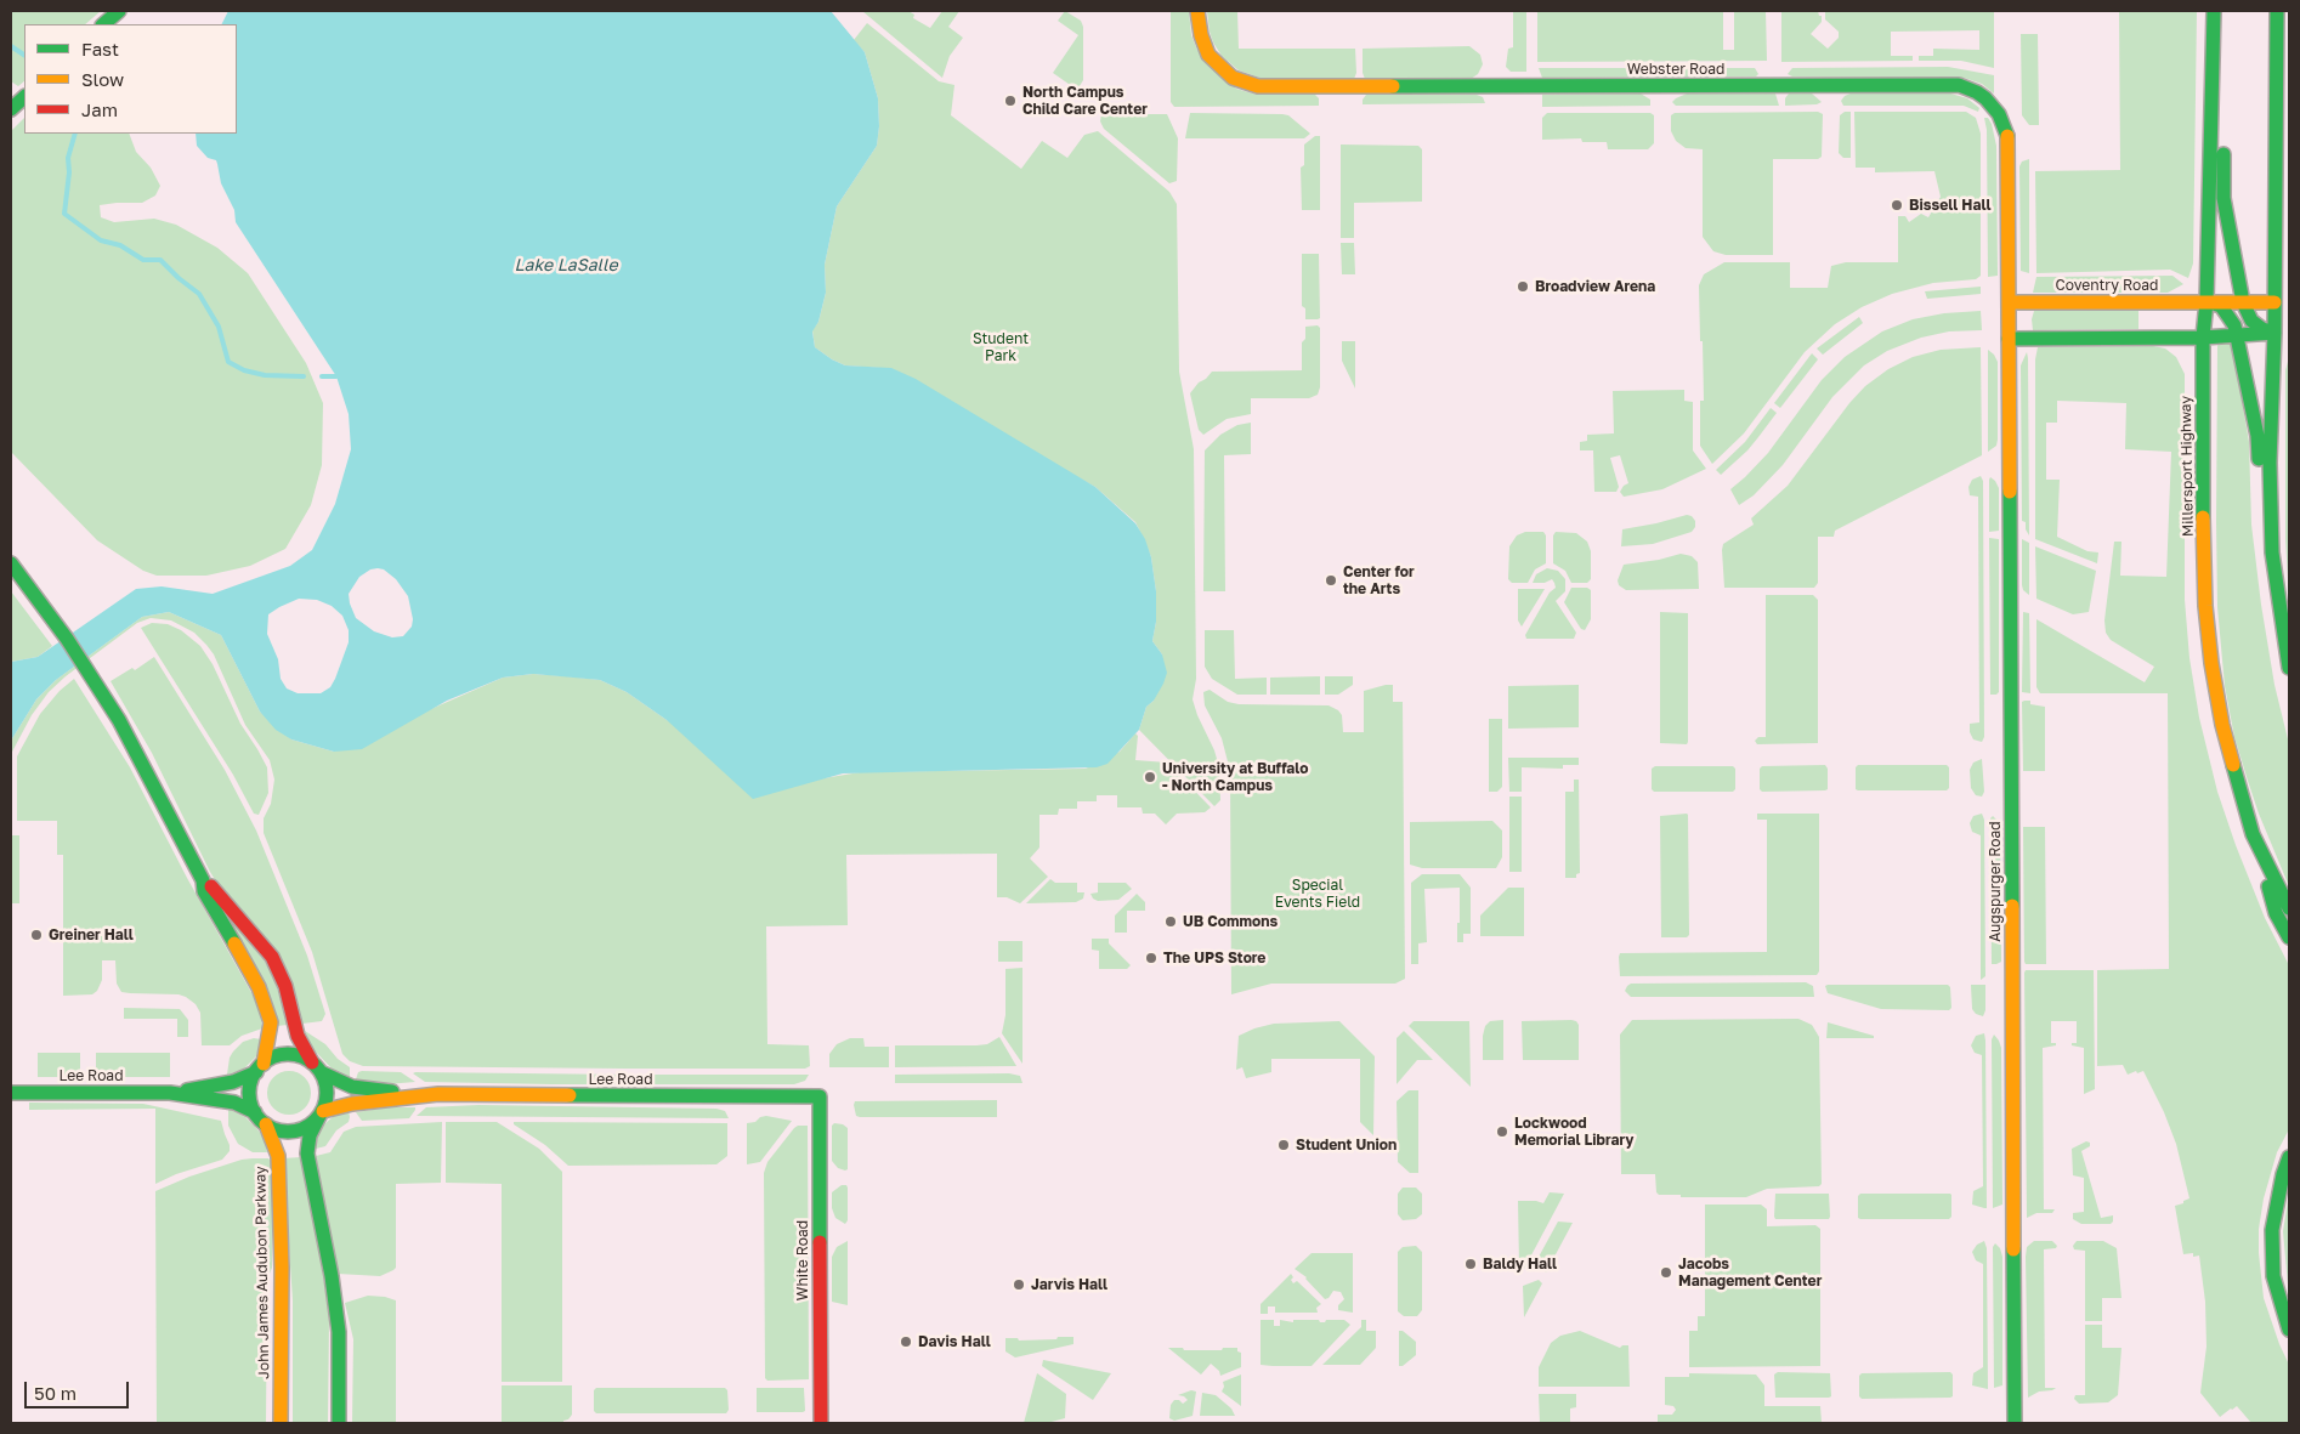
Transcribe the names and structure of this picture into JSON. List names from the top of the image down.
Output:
{
  "streets": {
    "main road": [
      "Webster Road",
      "Coventry Road",
      "Millersport Highway",
      "Augspurger Road",
      "Lee Road",
      "White Road",
      "John James Audubon Parkway"
    ]
  },
  "crossings": [
    ["Webster Road", "Coventry Road"],
    ["Webster Road", "Augspurger Road"],
    ["Coventry Road", "Millersport Highway"],
    ["Lee Road", "White Road"],
    ["Lee Road", "John James Audubon Parkway"]
  ],
  "water": ["Lake LaSalle"],
  "parks": ["Student Park", "Special Events Field"],
  "places": [
    "North Campus Child Care Center",
    "Bissell Hall",
    "Broadview Arena",
    "Center for the Arts",
    "University at Buffalo - North Campus",
    "UB Commons",
    "Greiner Hall",
    "The UPS Store",
    "Lockwood Memorial Library",
    "Student Union",
    "Baldy Hall",
    "Jacobs Management Center",
    "Jarvis Hall",
    "Davis Hall"
  ],
  "legend": ["Fast", "Slow", "Jam"],
  "scale_bar": "50 m"
}
